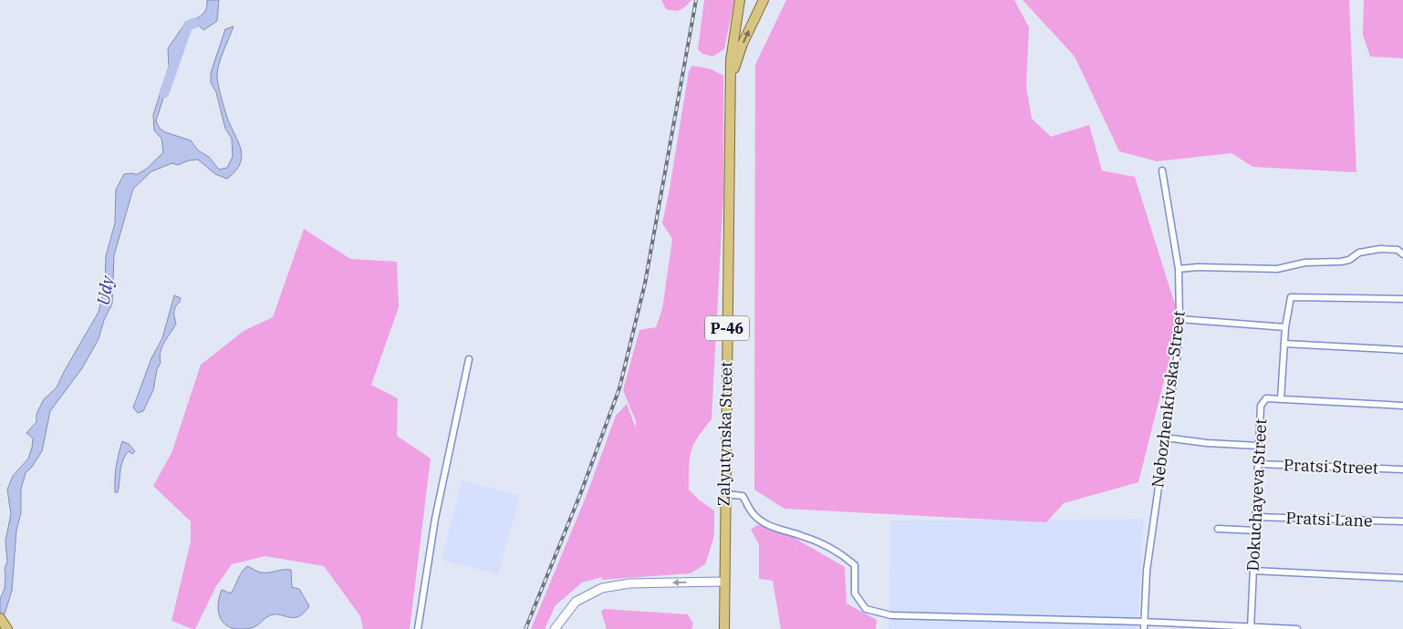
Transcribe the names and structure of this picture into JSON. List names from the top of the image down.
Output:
{
  "streets": {
    "main road": ["Р-46", "Zalyutynska Street"],
    "street": [
      "Nebozhenkivska Street",
      "Pratsi Street",
      "Dokuchayeva Street",
      "Pratsi Lane"
    ]
  },
  "crossings": [
    ["Р-46", "Zalyutynska Street"],
    ["Pratsi Street", "Dokuchayeva Street"],
    ["Dokuchayeva Street", "Pratsi Lane"]
  ],
  "water": ["Udy"]
}
